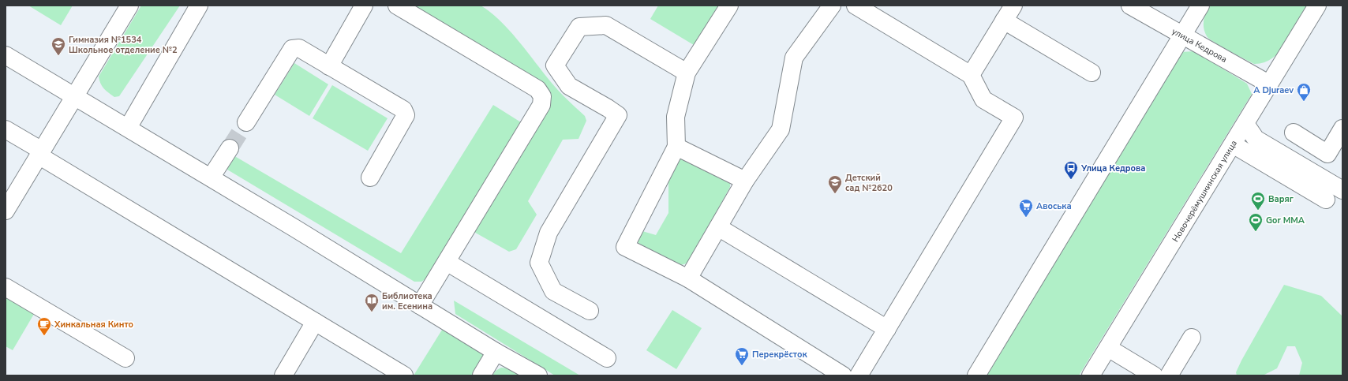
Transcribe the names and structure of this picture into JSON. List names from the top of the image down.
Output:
{
  "streets": {
    "street": ["улица Кедрова", "Новочерёмушкинская улица"]
  },
  "crossings": [
    ["улица Кедрова", "Новочерёмушкинская улица"]
  ],
  "places": {
    "school or university": ["Гимназия №1534 Школьное отделение №2", "Детский сад №2620"],
    "shop": ["A Djuraev"],
    "bus stop": ["Улица Кедрова"],
    "sports": ["Варяг", "Gor MMA"],
    "supermarket": ["Авоська", "Перекрёсток"],
    "library": ["Библиотека им. Есенина"],
    "cafe": ["Хинкальная Кинто"]
  }
}
